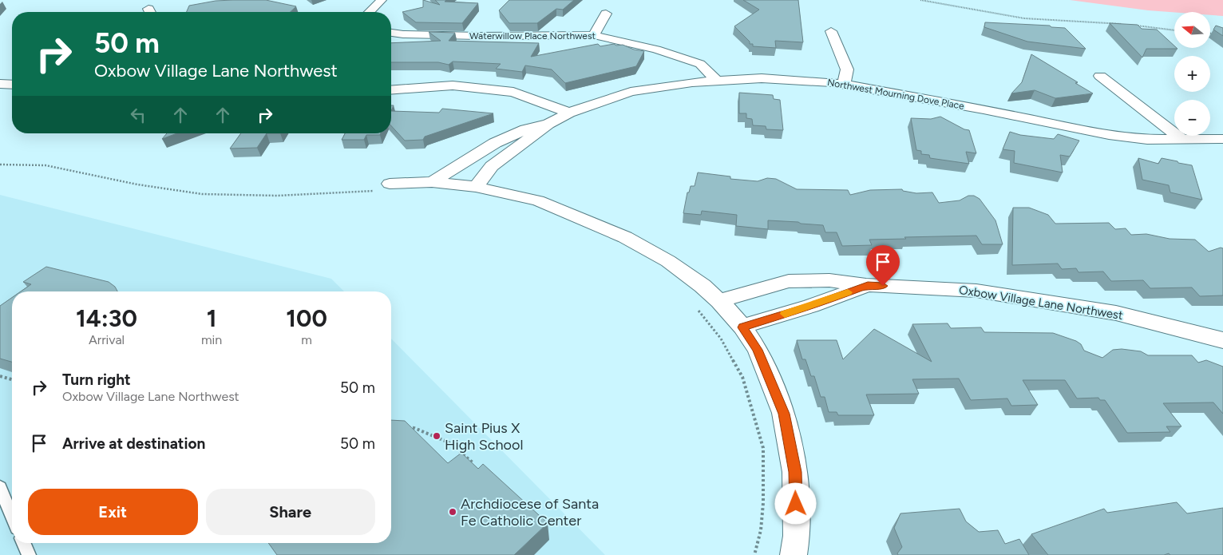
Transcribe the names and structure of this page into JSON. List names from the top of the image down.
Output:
{
  "streets": {
    "street": ["Waterwillow Place Northwest", "Northwest Mourning Dove Place", "Oxbow Village Lane Northwest"]
  },
  "crossings": [
    ["Waterwillow Place Northwest", "Northwest Mourning Dove Place"]
  ],
  "places": ["Saint Pius X High School", "Archdiocese of Santa Fe Catholic Center"],
  "north": "left",
  "page": {
    "map_buttons": ["+", "−"],
    "turn": ["50 m", "Oxbow Village Lane Northwest"],
    "eta": [
      "14:30",
      "Arrival",
      "1",
      "min",
      "100",
      "m"
    ],
    "list": [
      {
        "name": "Turn right",
        "note": "Oxbow Village Lane Northwest",
        "value": "50 m"
      },
      {
        "name": "Arrive at destination",
        "value": "50 m"
      }
    ],
    "buttons": ["Exit", "Share"]
  }
}
